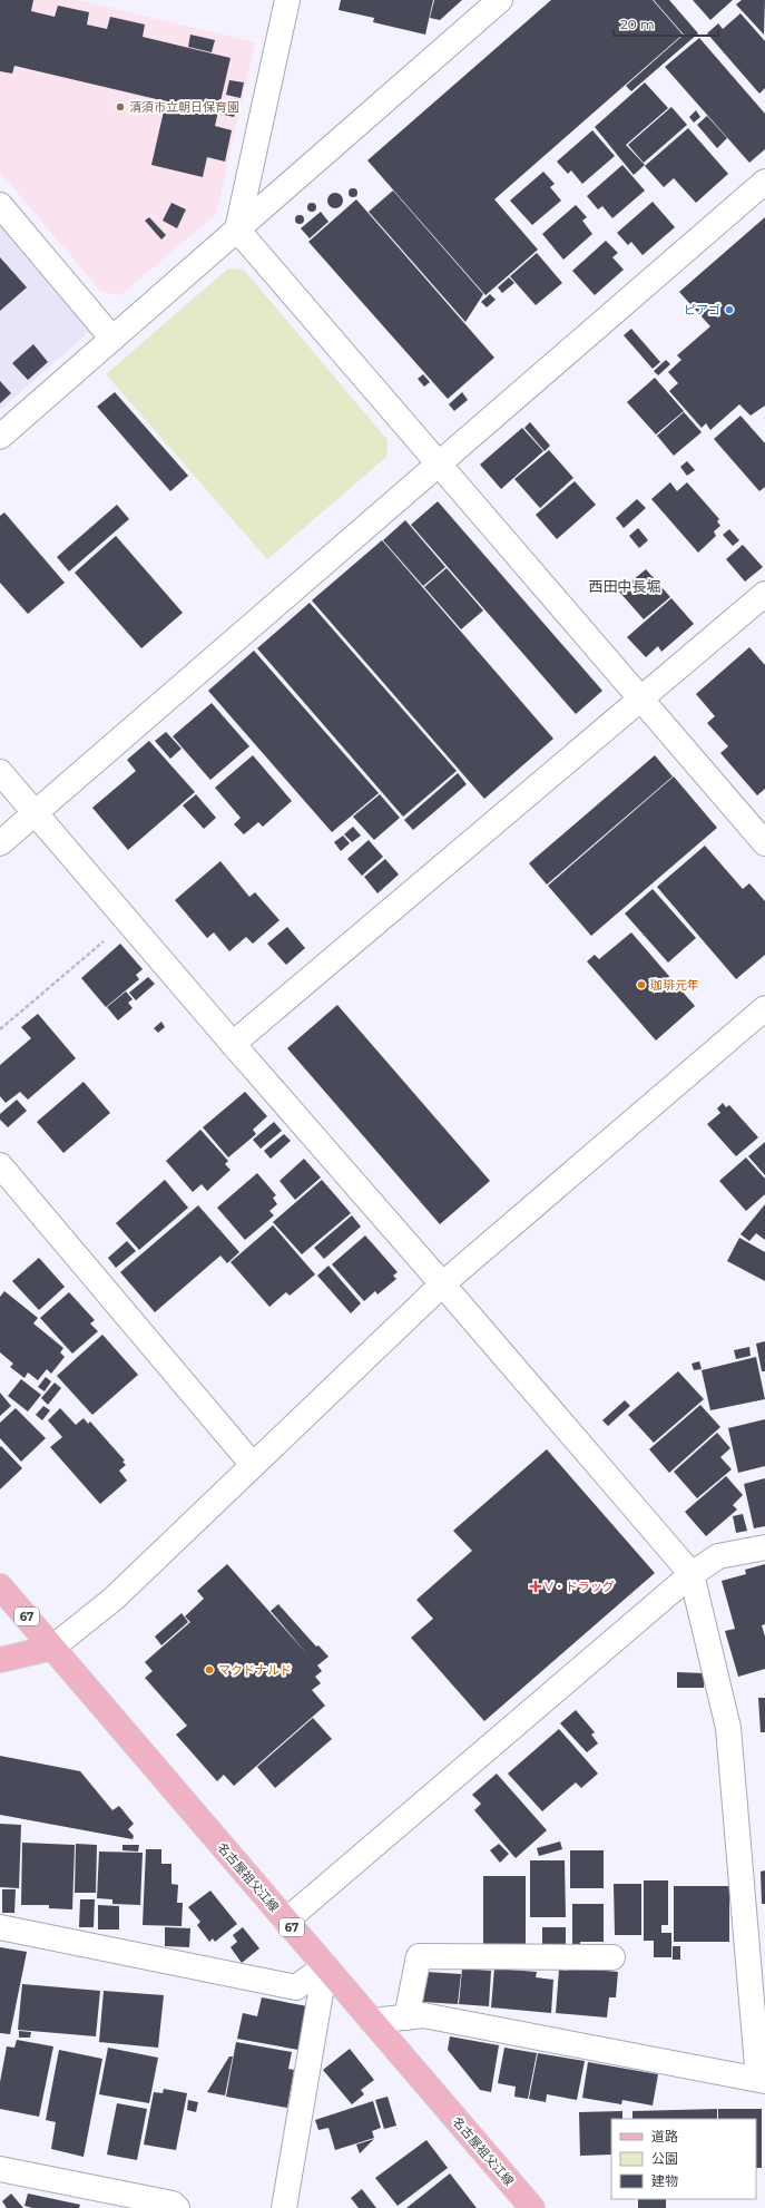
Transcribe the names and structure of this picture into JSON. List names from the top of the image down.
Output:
{
  "streets": {
    "main road": ["67", "名古屋祖父江線"]
  },
  "districts": ["西田中長堀"],
  "places": {
    "other": [
      "清須市立朝日保育園",
      "ピアゴ",
      "珈琲元年",
      "マクドナルド"
    ],
    "health": ["V・ドラッグ"]
  },
  "legend": ["道路", "公園", "建物"],
  "scale_bar": "20 m"
}
